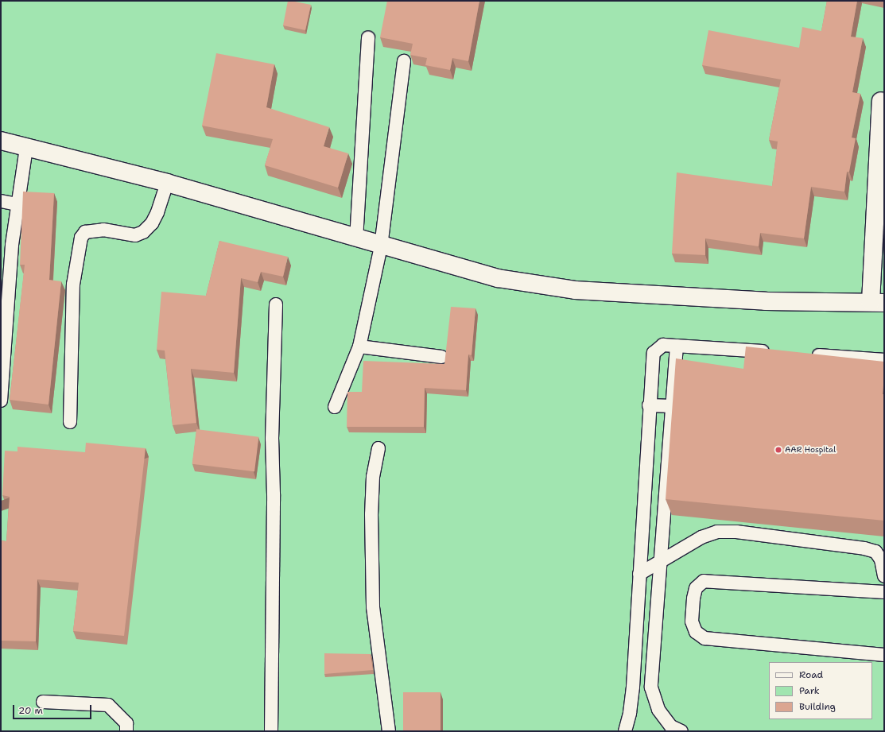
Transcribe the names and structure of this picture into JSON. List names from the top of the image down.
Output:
{
  "places": ["AAR Hospital"],
  "legend": ["Road", "Park", "Building"],
  "scale_bar": "20 m"
}
